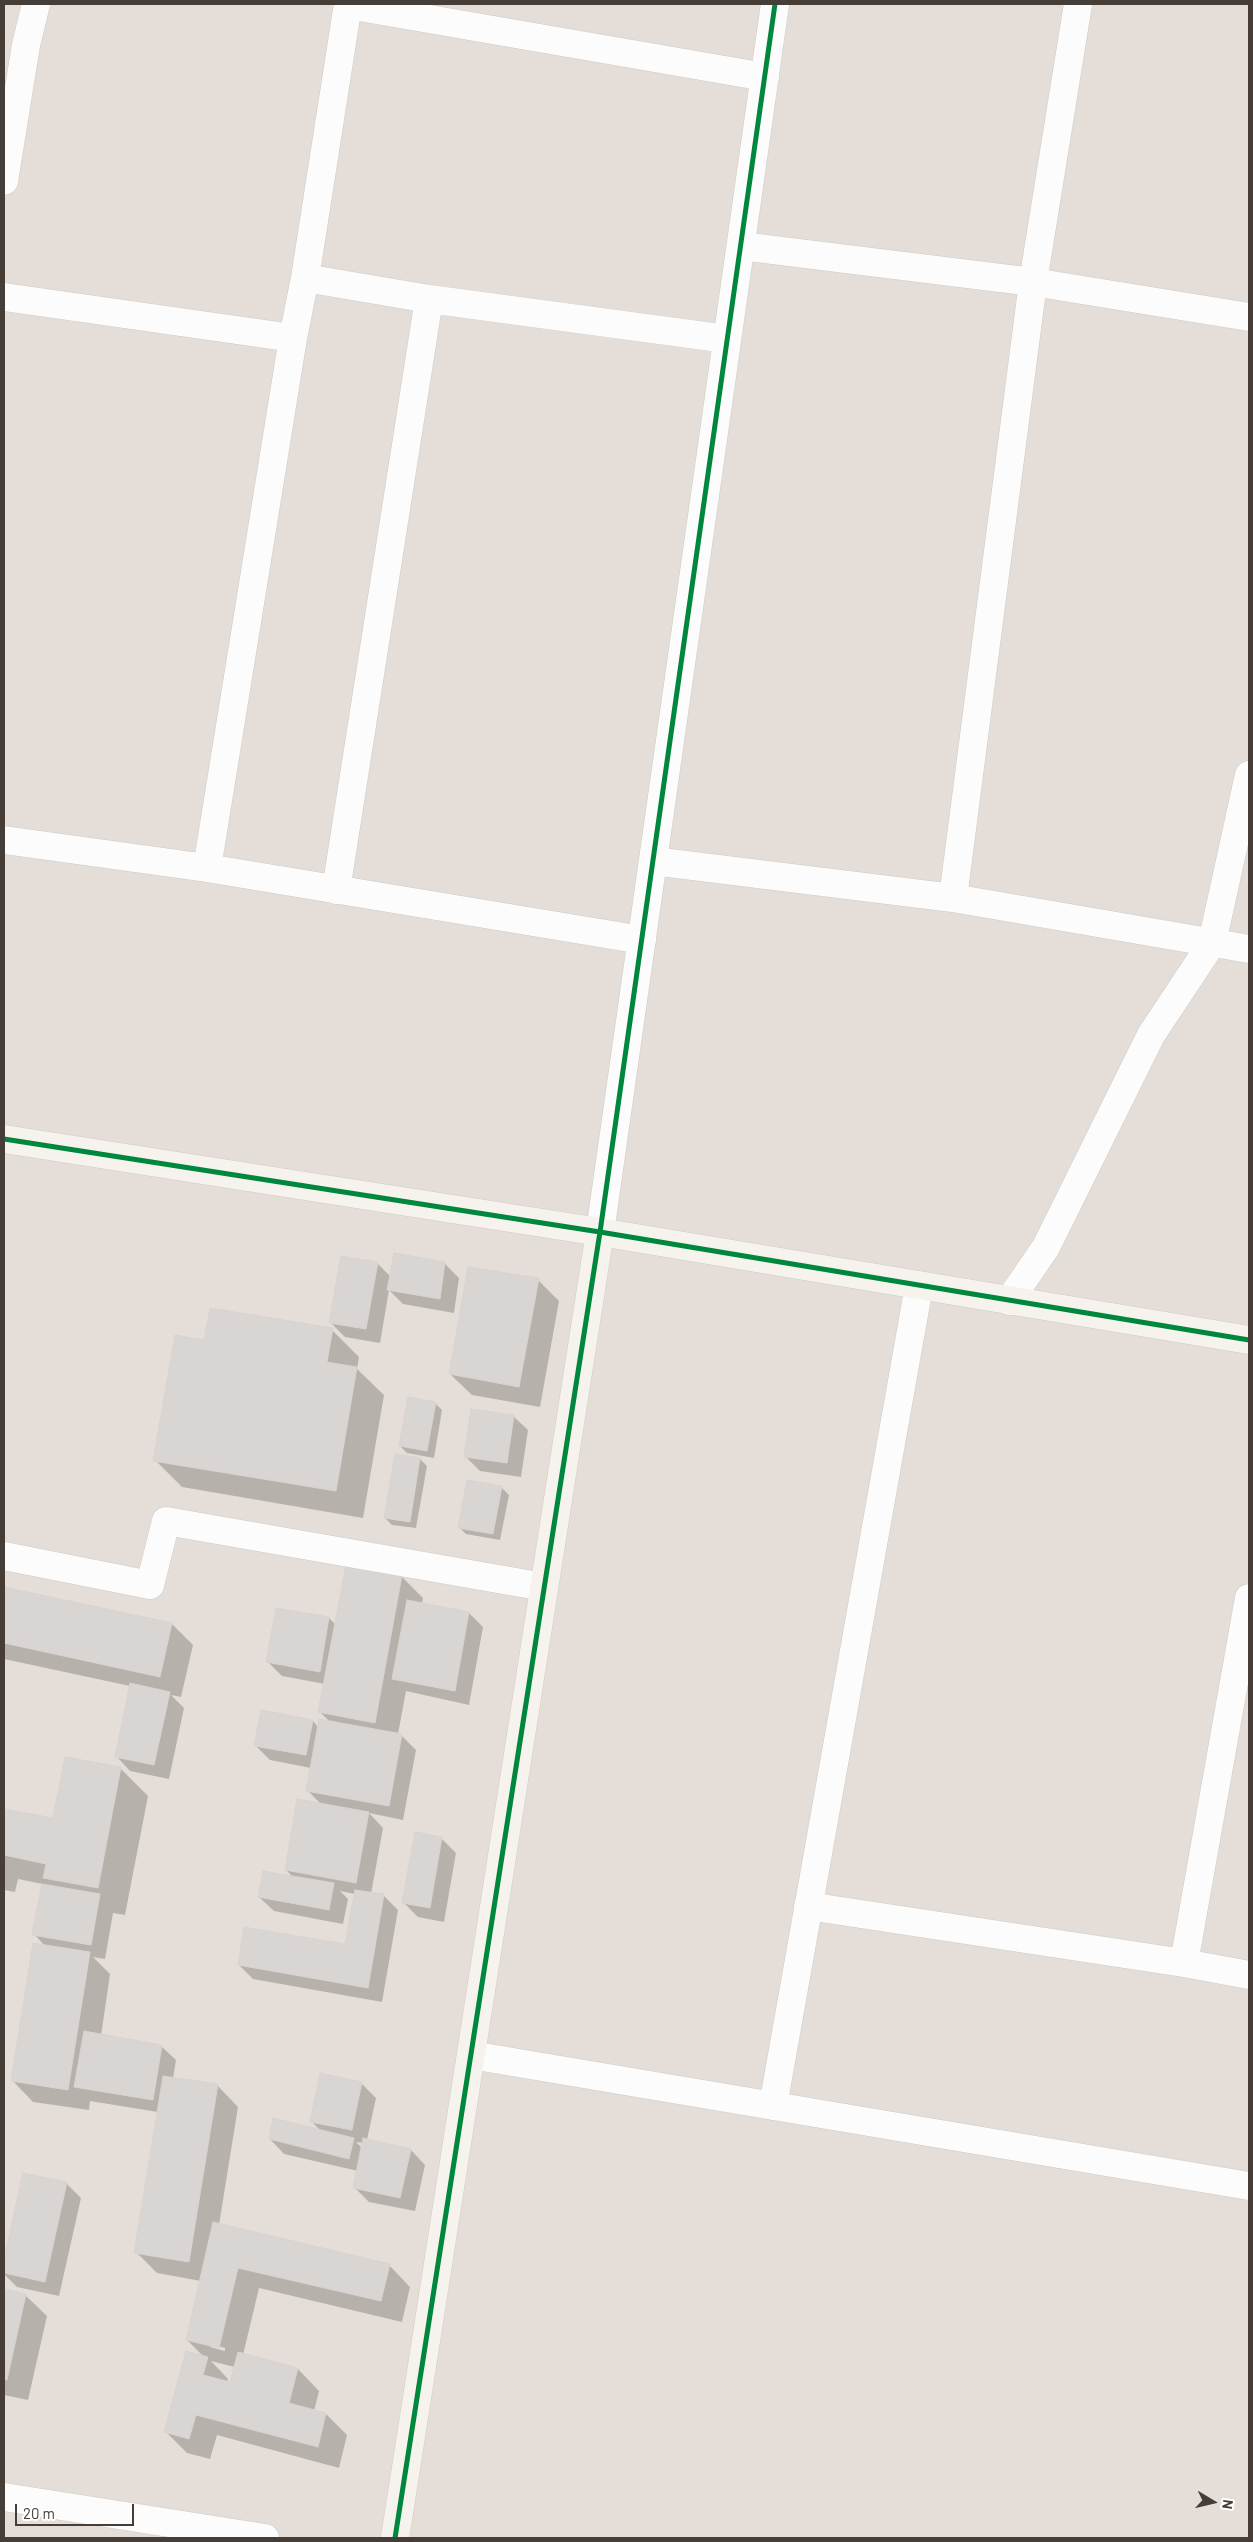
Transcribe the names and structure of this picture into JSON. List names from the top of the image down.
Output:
{
  "scale_bar": "20 m",
  "north": "right"
}
